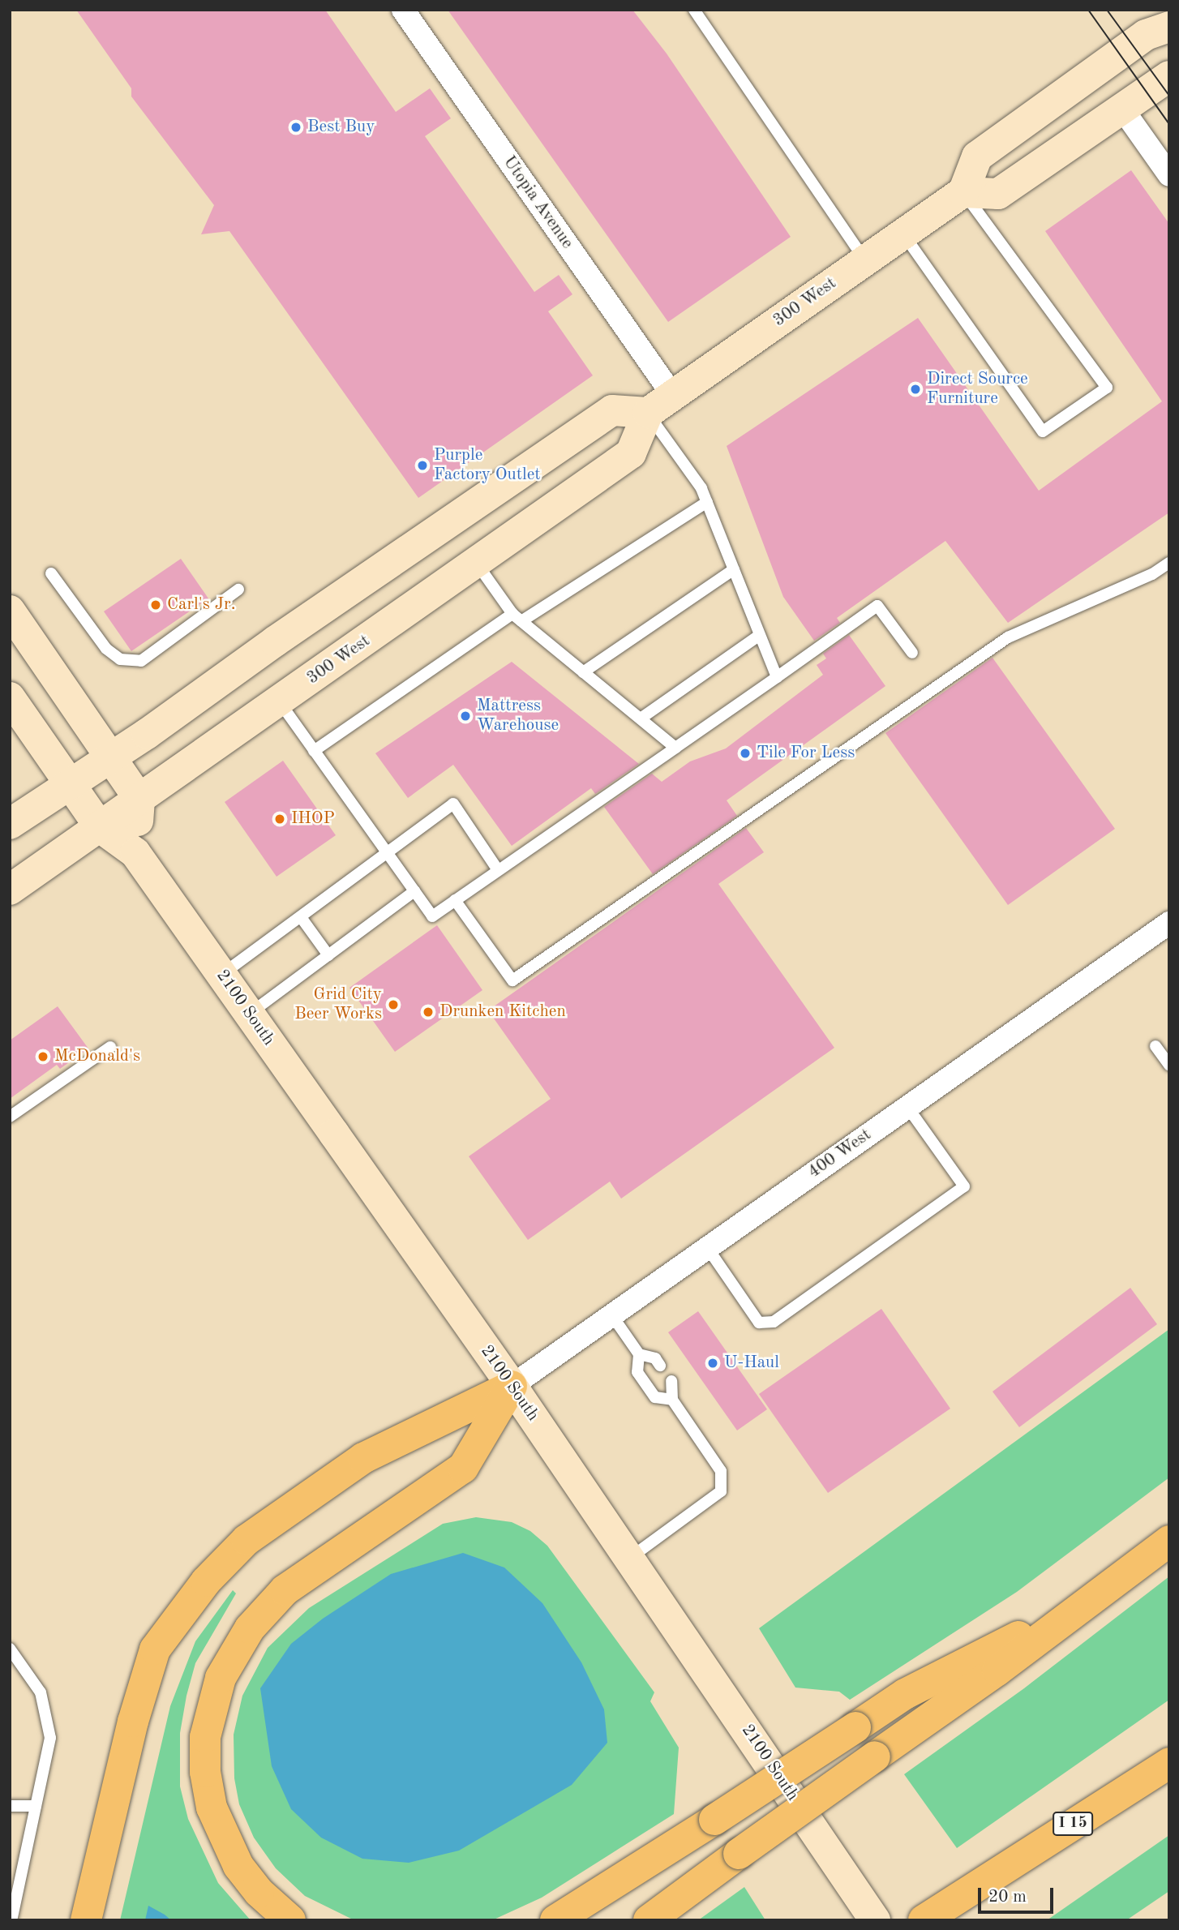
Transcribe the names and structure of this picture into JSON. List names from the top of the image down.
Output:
{
  "streets": {
    "highway": ["I 15"],
    "main road": ["300 West", "2100 South"],
    "street": ["Utopia Avenue", "400 West"]
  },
  "crossings": [
    ["Utopia Avenue", "300 West"],
    ["300 West", "2100 South"],
    ["2100 South", "400 West"]
  ],
  "places": [
    "Best Buy",
    "Direct Source Furniture",
    "Purple Factory Outlet",
    "Carl's Jr.",
    "Mattress Warehouse",
    "Tile For Less",
    "IHOP",
    "Grid City Beer Works",
    "Drunken Kitchen",
    "McDonald's",
    "U-Haul"
  ],
  "scale_bar": "20 m"
}
